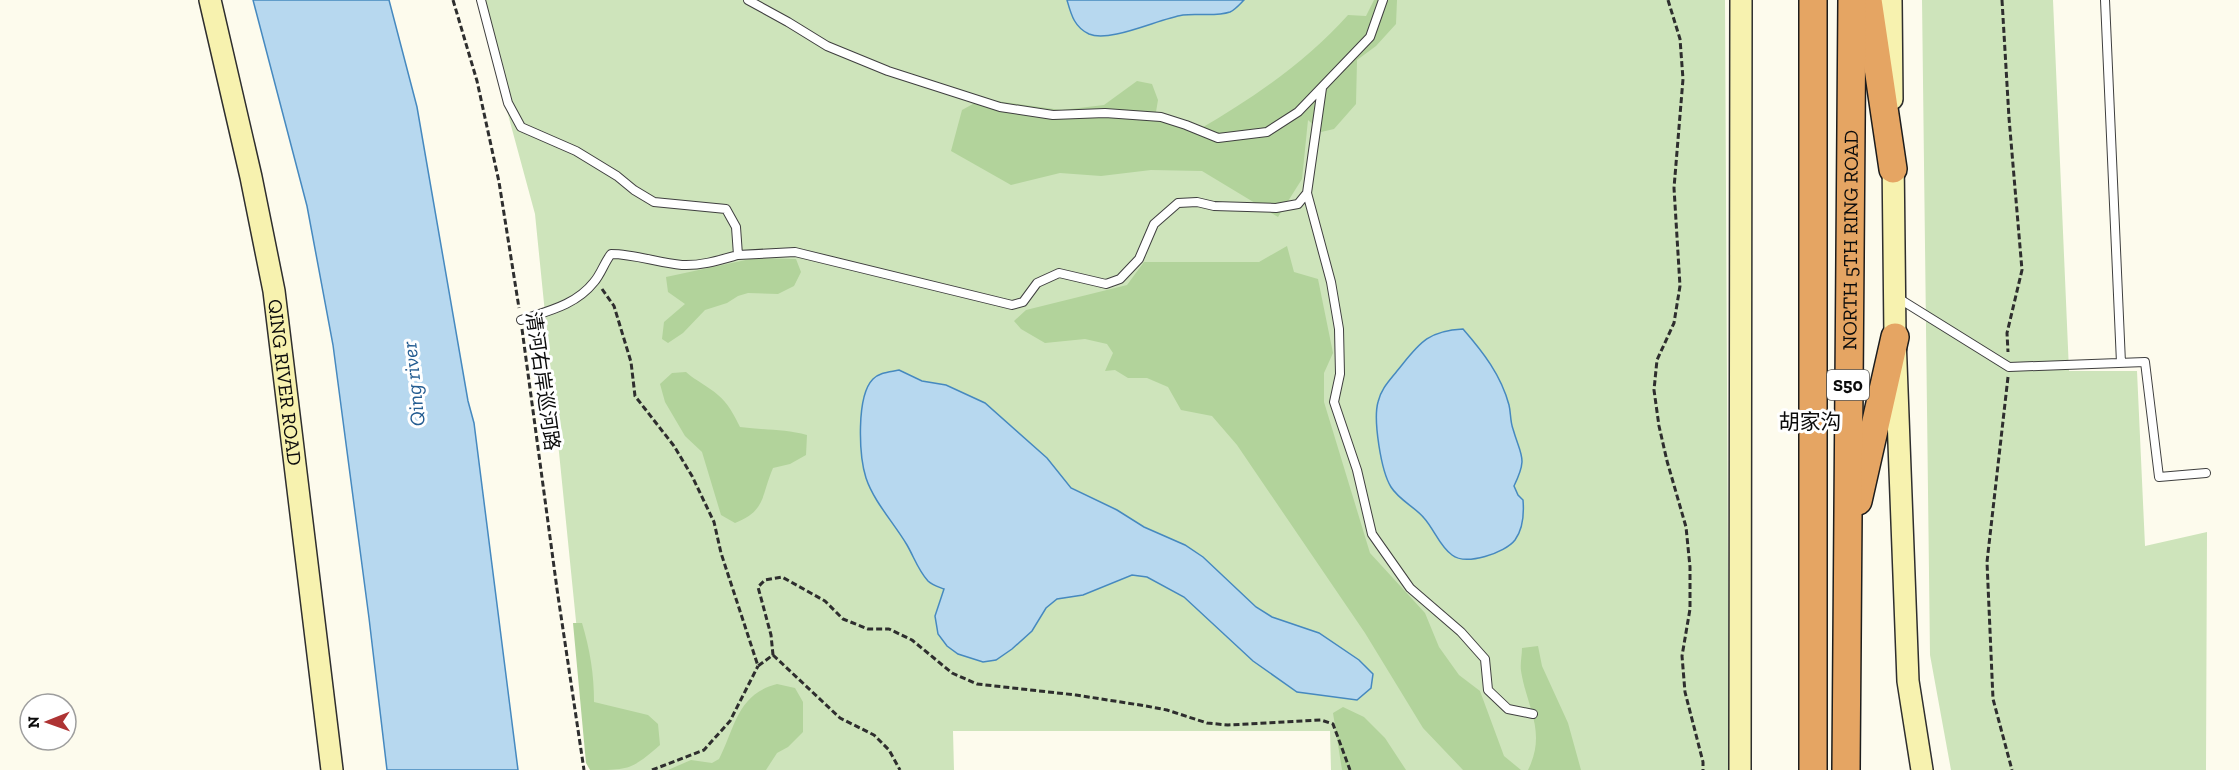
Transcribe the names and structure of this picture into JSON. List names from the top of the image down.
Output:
{
  "streets": {
    "highway": ["NORTH 5TH RING ROAD", "S50"],
    "street": ["QING RIVER ROAD"],
    "path": ["清河右岸巡河路"]
  },
  "districts": ["胡家沟"],
  "water": ["Qing river"],
  "north": "left"
}
